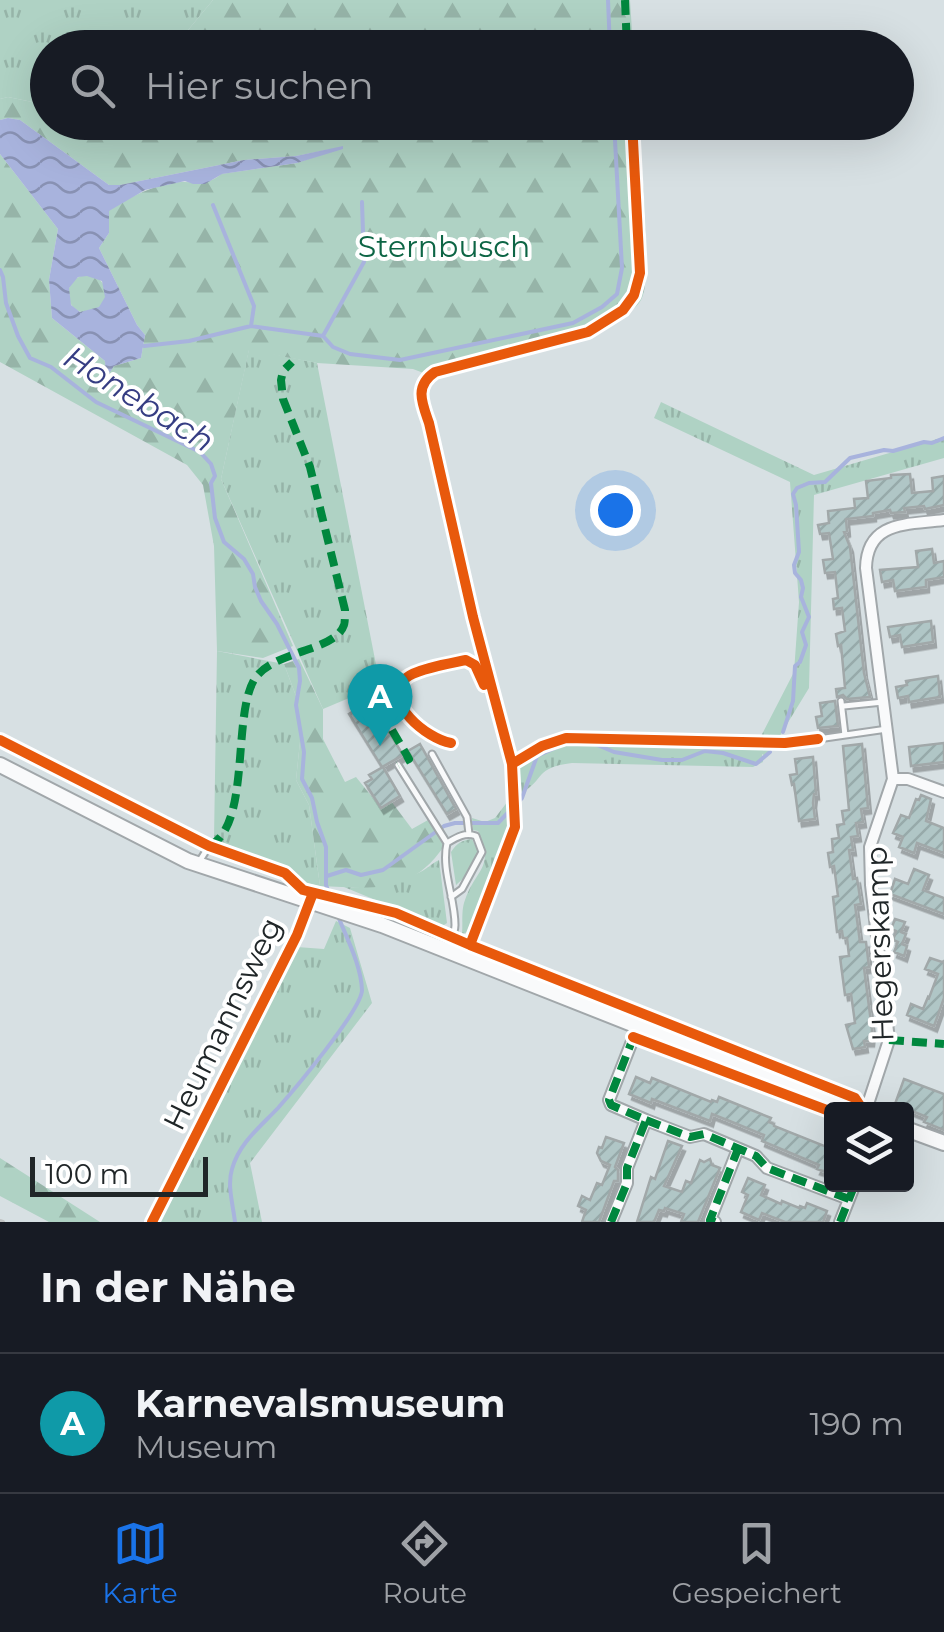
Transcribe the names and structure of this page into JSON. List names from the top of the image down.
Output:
{
  "streets": {
    "street": ["Hegerskamp", "Heumannsweg"]
  },
  "water": ["Honebach"],
  "parks": ["Sternbusch"],
  "scale_bar": "100 m",
  "page": {
    "search": "Hier suchen",
    "pins": "A",
    "scale": "100 m",
    "heading": "In der Nähe",
    "list": [
      {
        "mark": "A",
        "name": "Karnevalsmuseum",
        "note": "Museum",
        "value": "190 m"
      }
    ],
    "nav": ["Karte", "Route", "Gespeichert"]
  }
}
